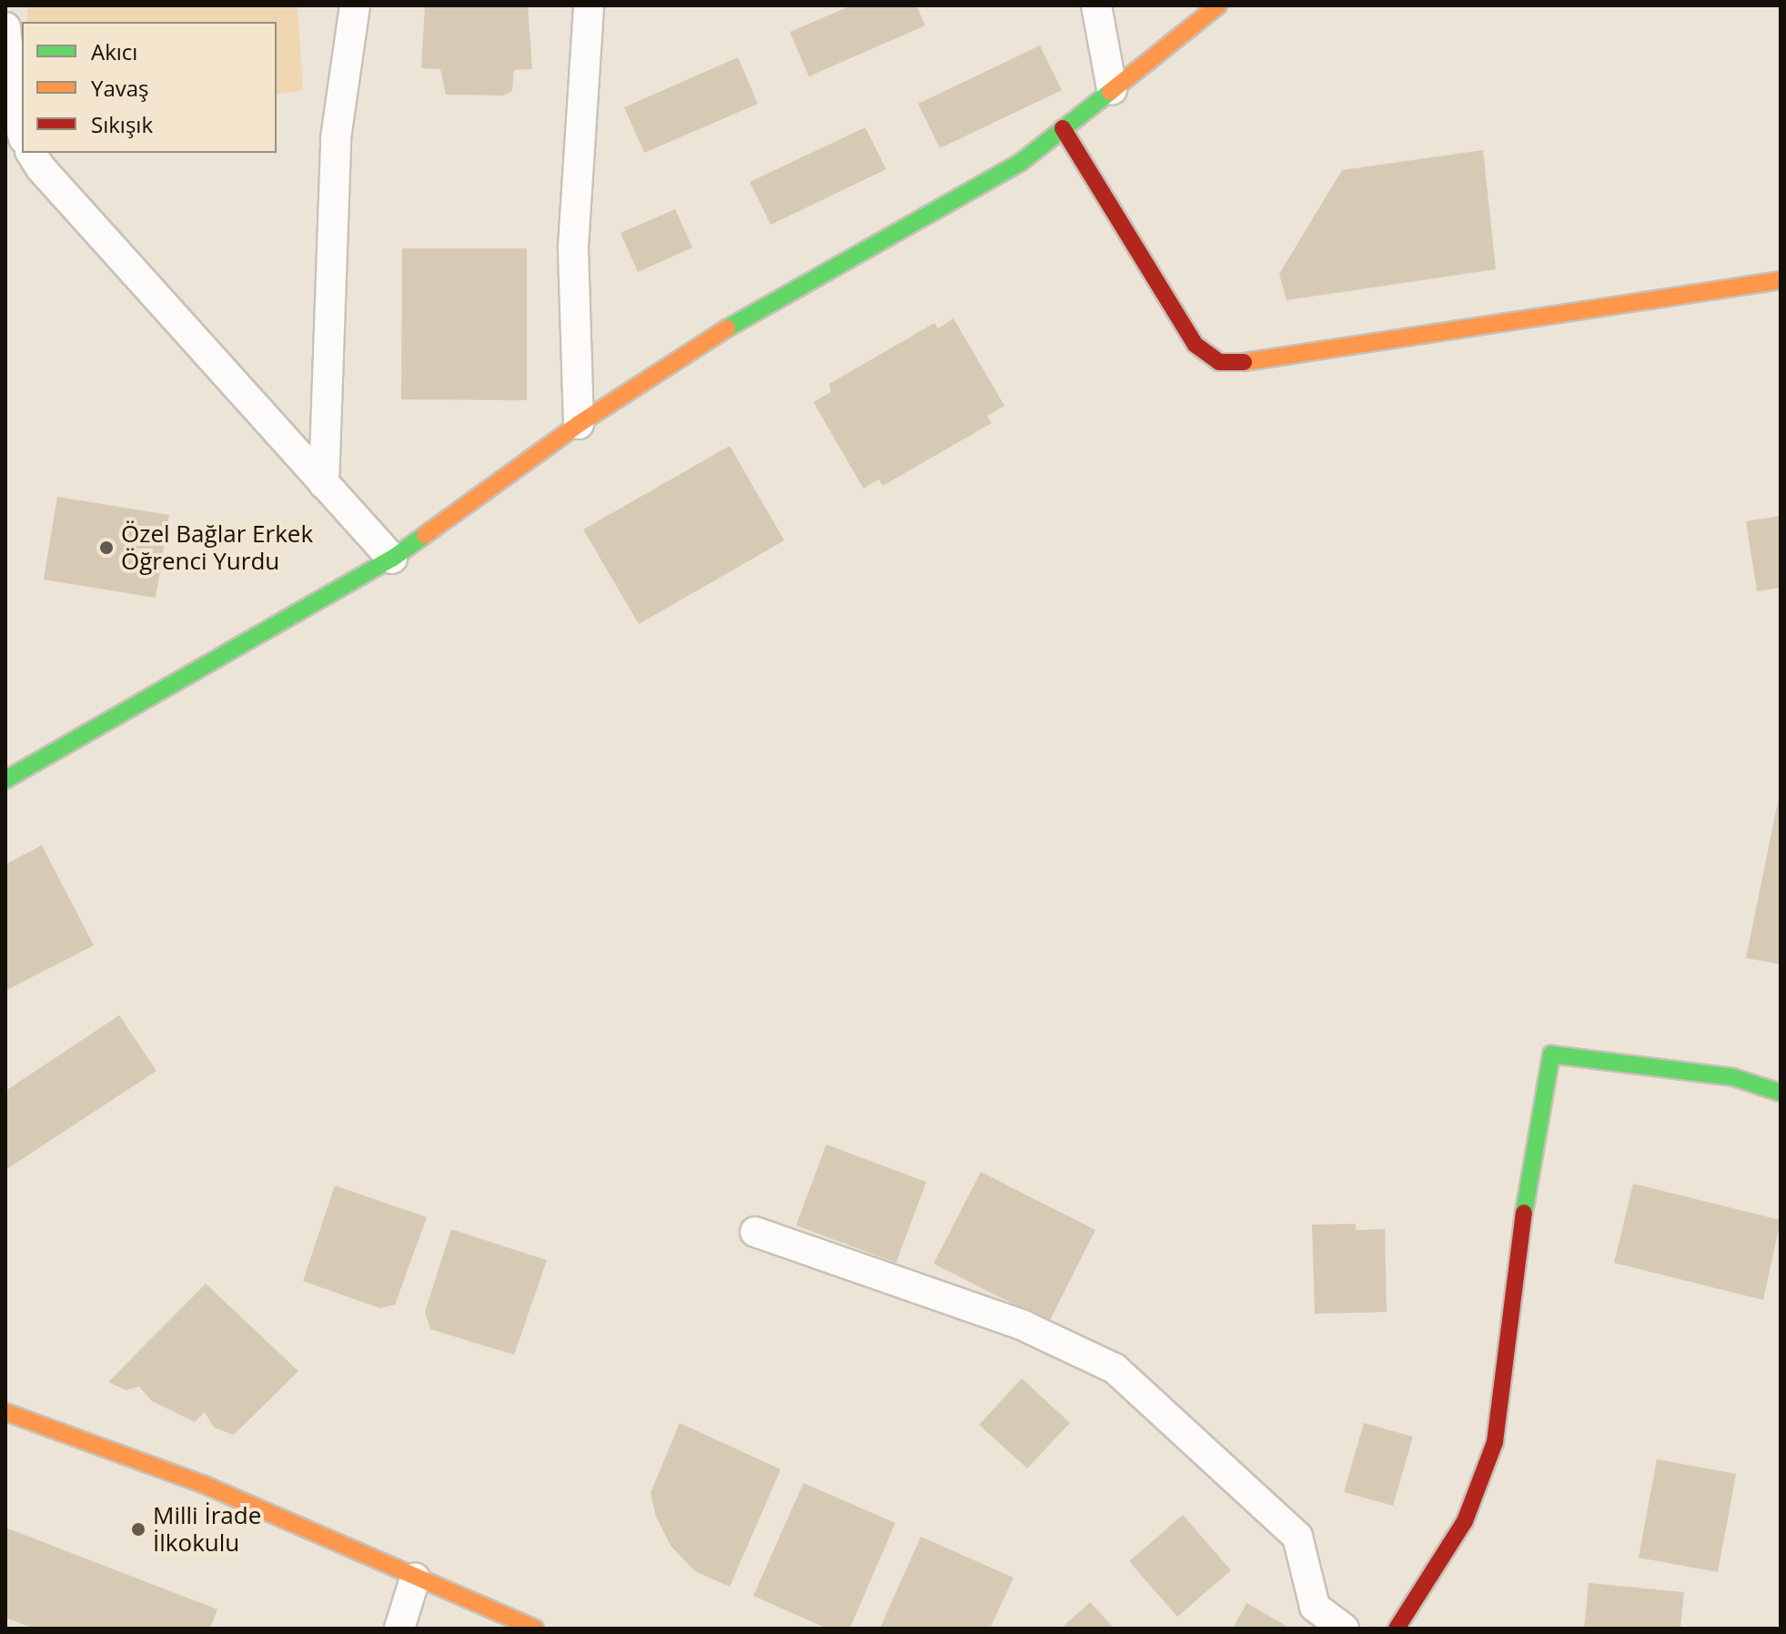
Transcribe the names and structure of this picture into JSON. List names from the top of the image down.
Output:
{
  "places": ["Özel Bağlar Erkek Öğrenci Yurdu", "Milli İrade İlkokulu"],
  "legend": ["Akıcı", "Yavaş", "Sıkışık"]
}
